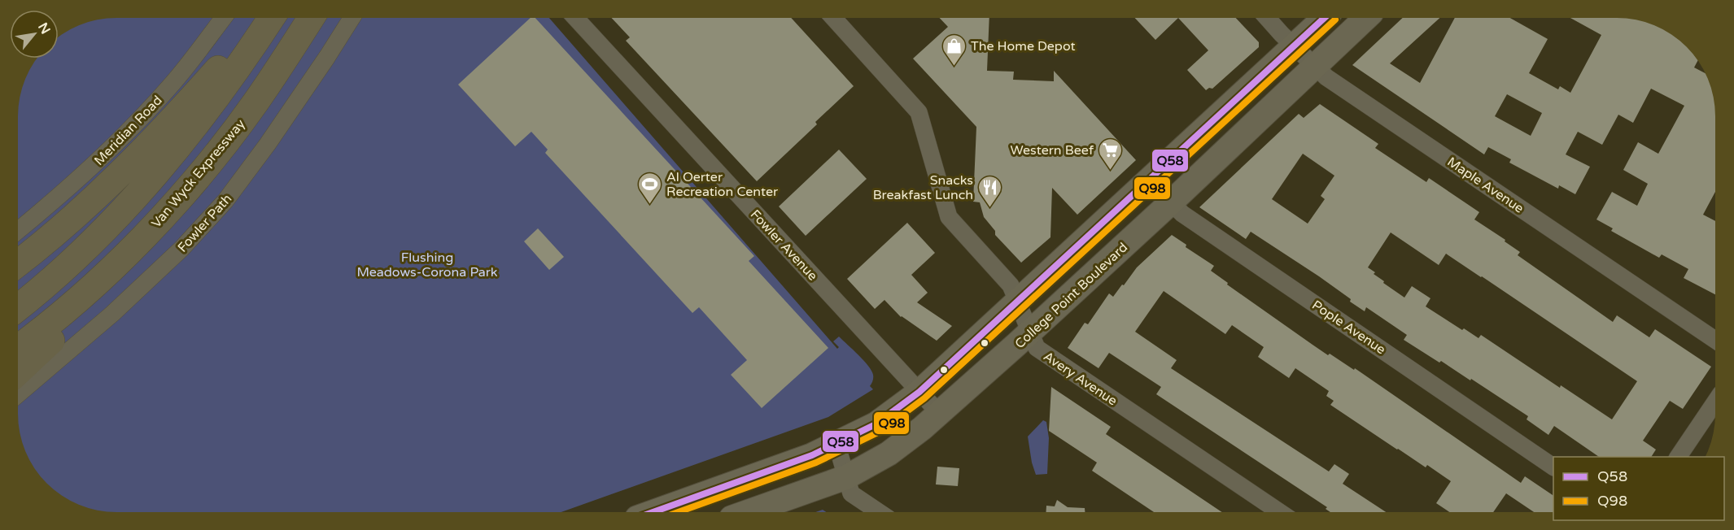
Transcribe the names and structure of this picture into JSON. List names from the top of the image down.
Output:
{
  "streets": {
    "highway": ["Van Wyck Expressway"],
    "main road": ["College Point Boulevard"],
    "street": [
      "Meridian Road",
      "Maple Avenue",
      "Fowler Path",
      "Fowler Avenue",
      "Pople Avenue",
      "Avery Avenue"
    ]
  },
  "crossings": [
    ["Maple Avenue", "College Point Boulevard"],
    ["Fowler Avenue", "College Point Boulevard"],
    ["College Point Boulevard", "Pople Avenue"],
    ["College Point Boulevard", "Avery Avenue"]
  ],
  "parks": ["Flushing Meadows-Corona Park"],
  "places": {
    "shop": ["The Home Depot"],
    "supermarket": ["Western Beef"],
    "sports": ["Al Oerter Recreation Center"],
    "restaurant": ["Snacks Breakfast Lunch"]
  },
  "lines": ["transit line Q58", "transit line Q98"],
  "legend": ["Q58", "Q98"],
  "north": "top right"
}
